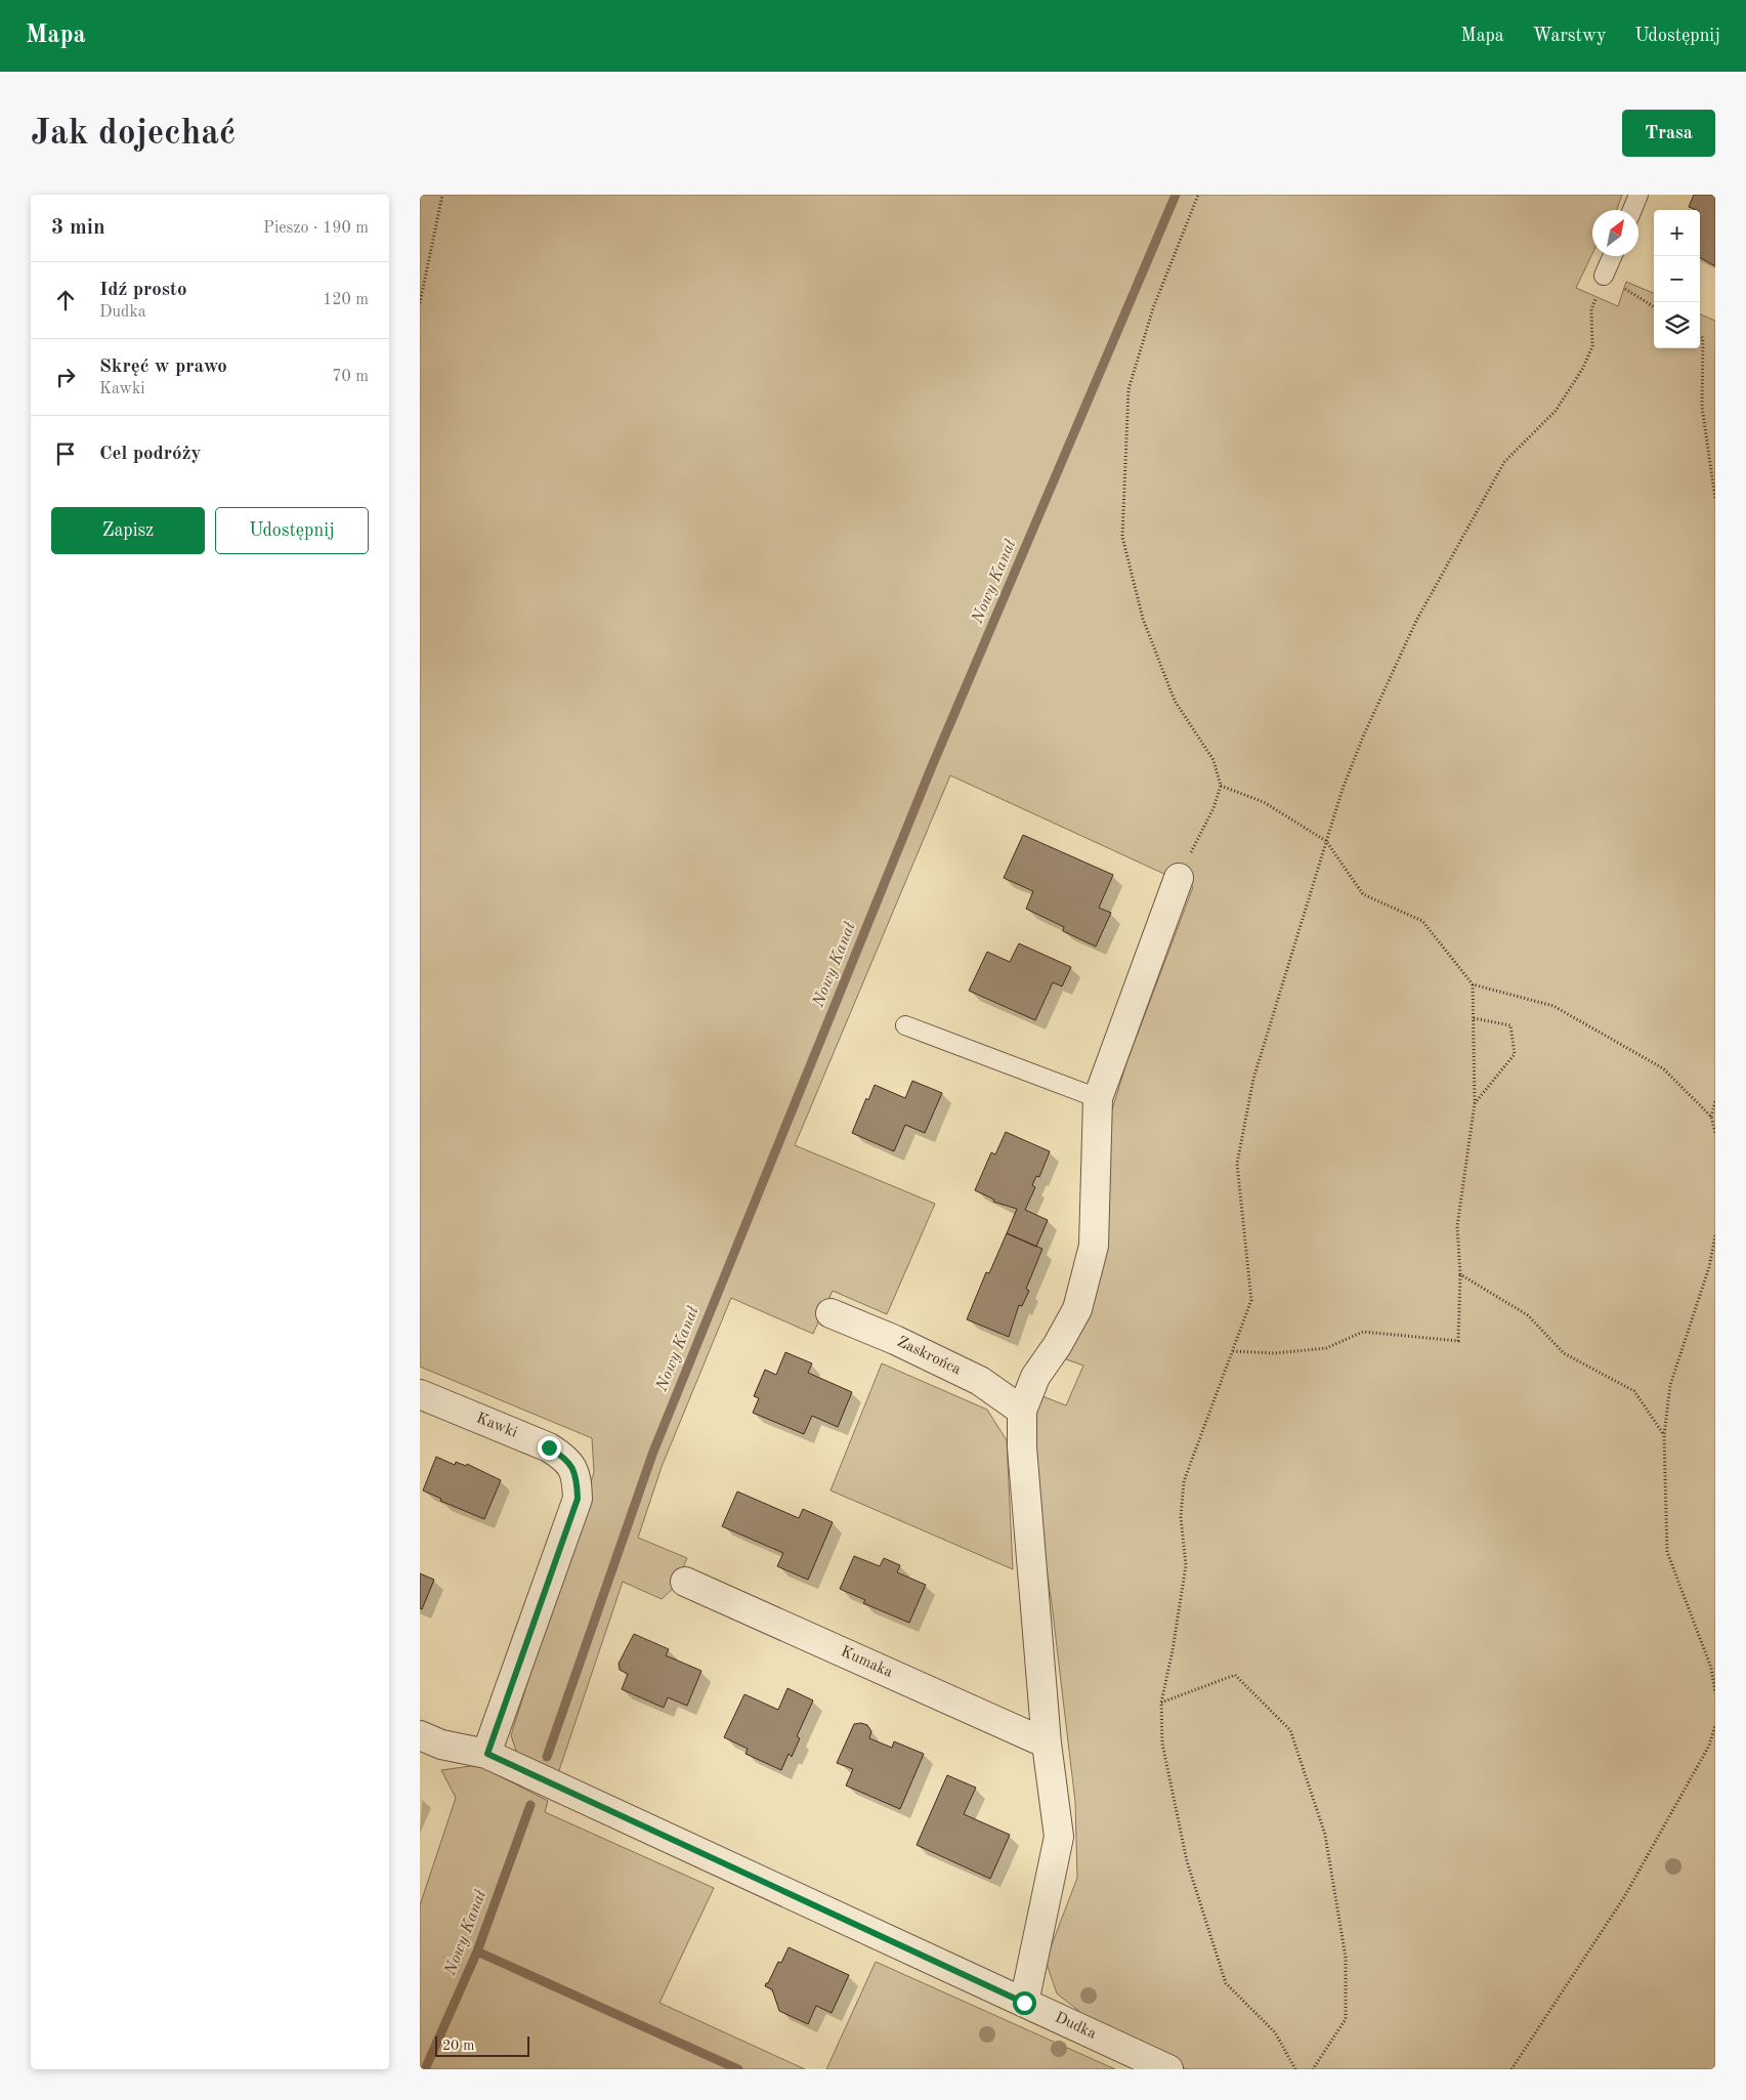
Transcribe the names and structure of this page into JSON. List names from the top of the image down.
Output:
{
  "streets": {
    "street": [
      "Zaskrońca",
      "Kawki",
      "Kumaka",
      "Dudka"
    ]
  },
  "crossings": [
    ["Kawki", "Dudka"]
  ],
  "water": ["Nowy Kanał"],
  "scale_bar": "20 m",
  "north": "top right",
  "page": {
    "header": "Mapa",
    "nav": ["Mapa", "Warstwy", "Udostępnij"],
    "buttons": [
      "Trasa",
      ["Zapisz", "Udostępnij"]
    ],
    "title": "Jak dojechać",
    "heading": ["3 min", "Pieszo · 190 m"],
    "map_buttons": ["+", "−"],
    "list": [
      ["Idź prosto", "Dudka", "120 m"],
      ["Skręć w prawo", "Kawki", "70 m"],
      "Cel podróży"
    ],
    "scale": "20 m"
  }
}
